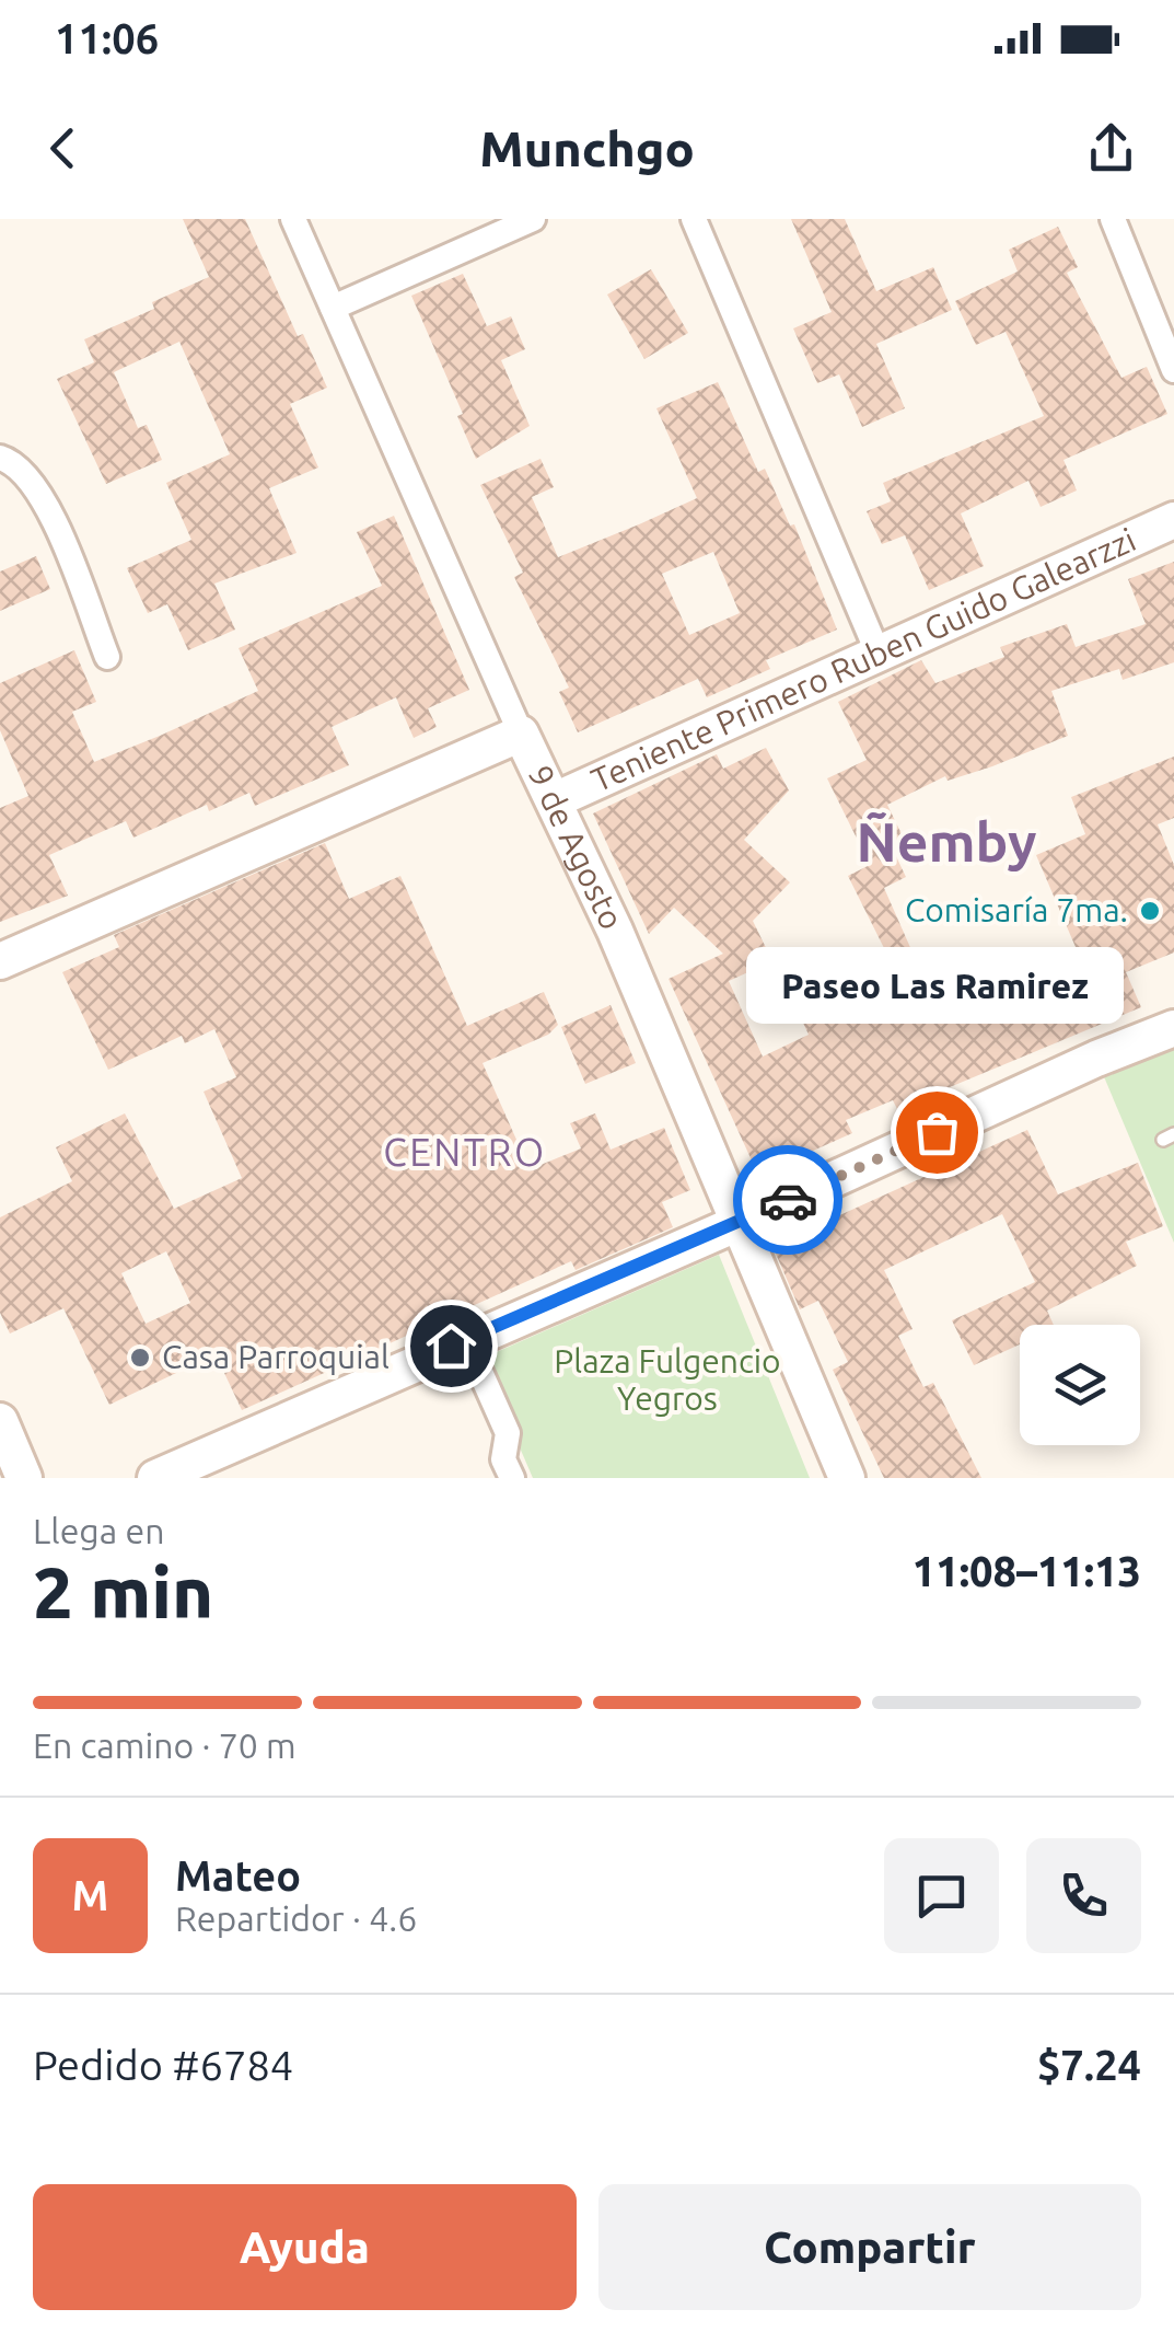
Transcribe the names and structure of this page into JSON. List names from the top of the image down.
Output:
{
  "streets": {
    "street": ["Teniente Primero Ruben Guido Galearzzi", "9 de Agosto"]
  },
  "crossings": [
    ["Teniente Primero Ruben Guido Galearzzi", "9 de Agosto"]
  ],
  "districts": ["Ñemby", "CENTRO"],
  "parks": ["Plaza Fulgencio Yegros"],
  "places": ["Comisaría 7ma.", "Paseo Las Ramirez", "Casa Parroquial"],
  "page": {
    "status": "11:06",
    "header": "Munchgo",
    "bubble": "Paseo Las Ramirez",
    "heading": ["2 min", "Llega en", "11:08–11:13"],
    "panel": [
      "Mateo",
      "Repartidor · 4.6",
      "Pedido #6784",
      "$7.24"
    ],
    "bar": "En camino · 70 m",
    "round": "M",
    "buttons": ["Ayuda", "Compartir"]
  }
}
